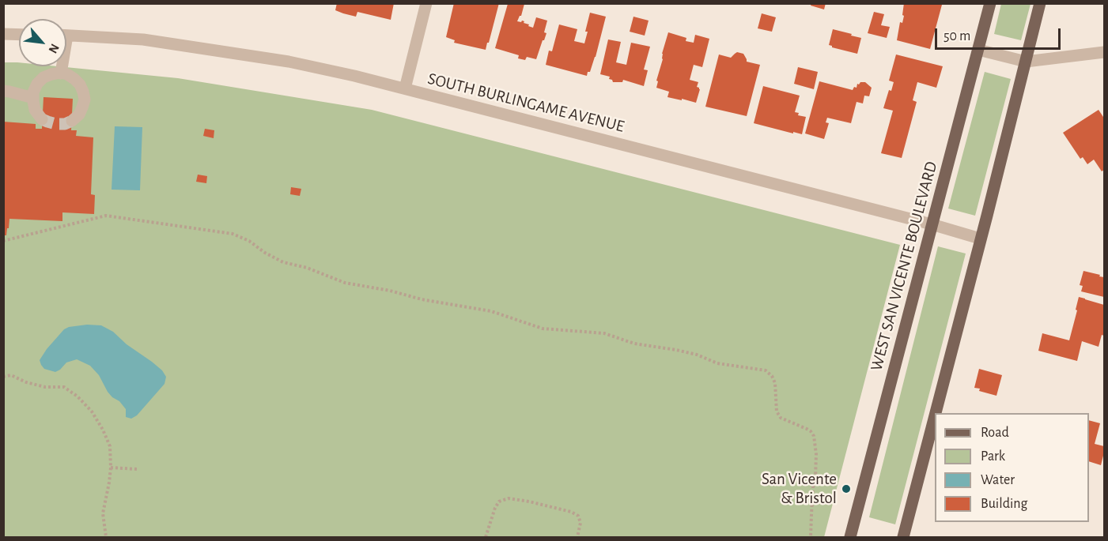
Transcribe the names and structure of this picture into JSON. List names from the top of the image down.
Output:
{
  "streets": {
    "main road": ["WEST SAN VICENTE BOULEVARD"],
    "street": ["SOUTH BURLINGAME AVENUE"]
  },
  "crossings": [
    ["SOUTH BURLINGAME AVENUE", "WEST SAN VICENTE BOULEVARD"]
  ],
  "places": ["San Vicente & Bristol"],
  "legend": [
    "Road",
    "Park",
    "Water",
    "Building"
  ],
  "scale_bar": "50 m",
  "north": "bottom right"
}
